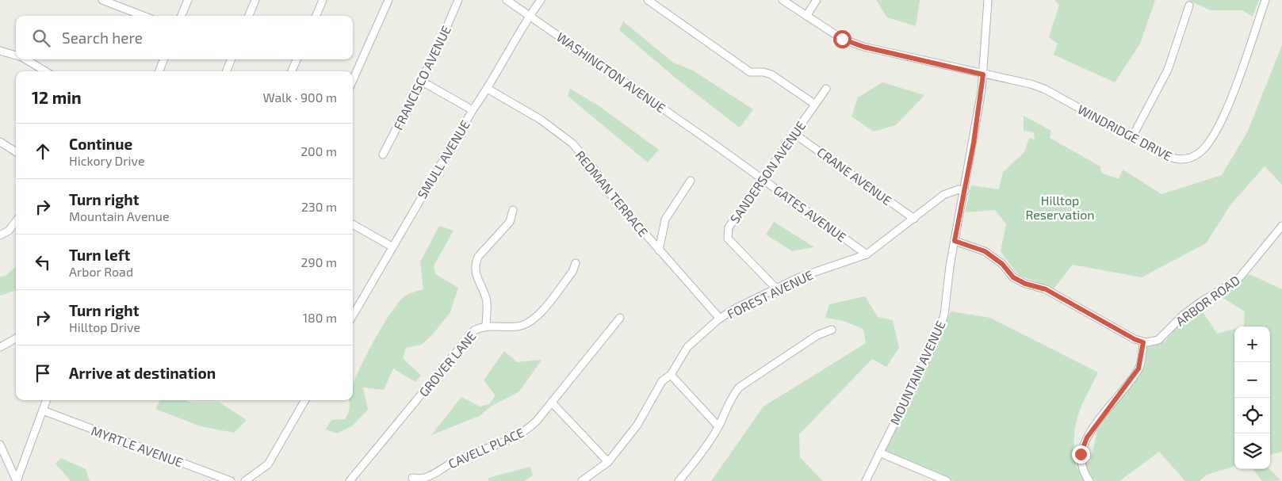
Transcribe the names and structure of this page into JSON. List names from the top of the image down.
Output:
{
  "streets": {
    "street": [
      "WASHINGTON AVENUE",
      "FRANCISCO AVENUE",
      "WINDRIDGE DRIVE",
      "SMULL AVENUE",
      "SANDERSON AVENUE",
      "CRANE AVENUE",
      "REDMAN TERRACE",
      "GATES AVENUE",
      "FOREST AVENUE",
      "ARBOR ROAD",
      "GROVER LANE",
      "MOUNTAIN AVENUE",
      "MYRTLE AVENUE",
      "CAVELL PLACE"
    ]
  },
  "crossings": [
    ["WASHINGTON AVENUE", "SMULL AVENUE"],
    ["WASHINGTON AVENUE", "GATES AVENUE"],
    ["WINDRIDGE DRIVE", "MOUNTAIN AVENUE"],
    ["SMULL AVENUE", "REDMAN TERRACE"],
    ["SANDERSON AVENUE", "CRANE AVENUE"],
    ["SANDERSON AVENUE", "GATES AVENUE"],
    ["SANDERSON AVENUE", "FOREST AVENUE"],
    ["CRANE AVENUE", "FOREST AVENUE"],
    ["REDMAN TERRACE", "FOREST AVENUE"],
    ["GATES AVENUE", "FOREST AVENUE"],
    ["FOREST AVENUE", "MOUNTAIN AVENUE"]
  ],
  "parks": ["Hilltop Reservation"],
  "page": {
    "search": "Search here",
    "heading": ["12 min", "Walk · 900 m"],
    "list": [
      ["Continue", "Hickory Drive", "200 m"],
      ["Turn right", "Mountain Avenue", "230 m"],
      ["Turn left", "Arbor Road", "290 m"],
      ["Turn right", "Hilltop Drive", "180 m"],
      "Arrive at destination"
    ],
    "map_buttons": ["+", "−"]
  }
}
